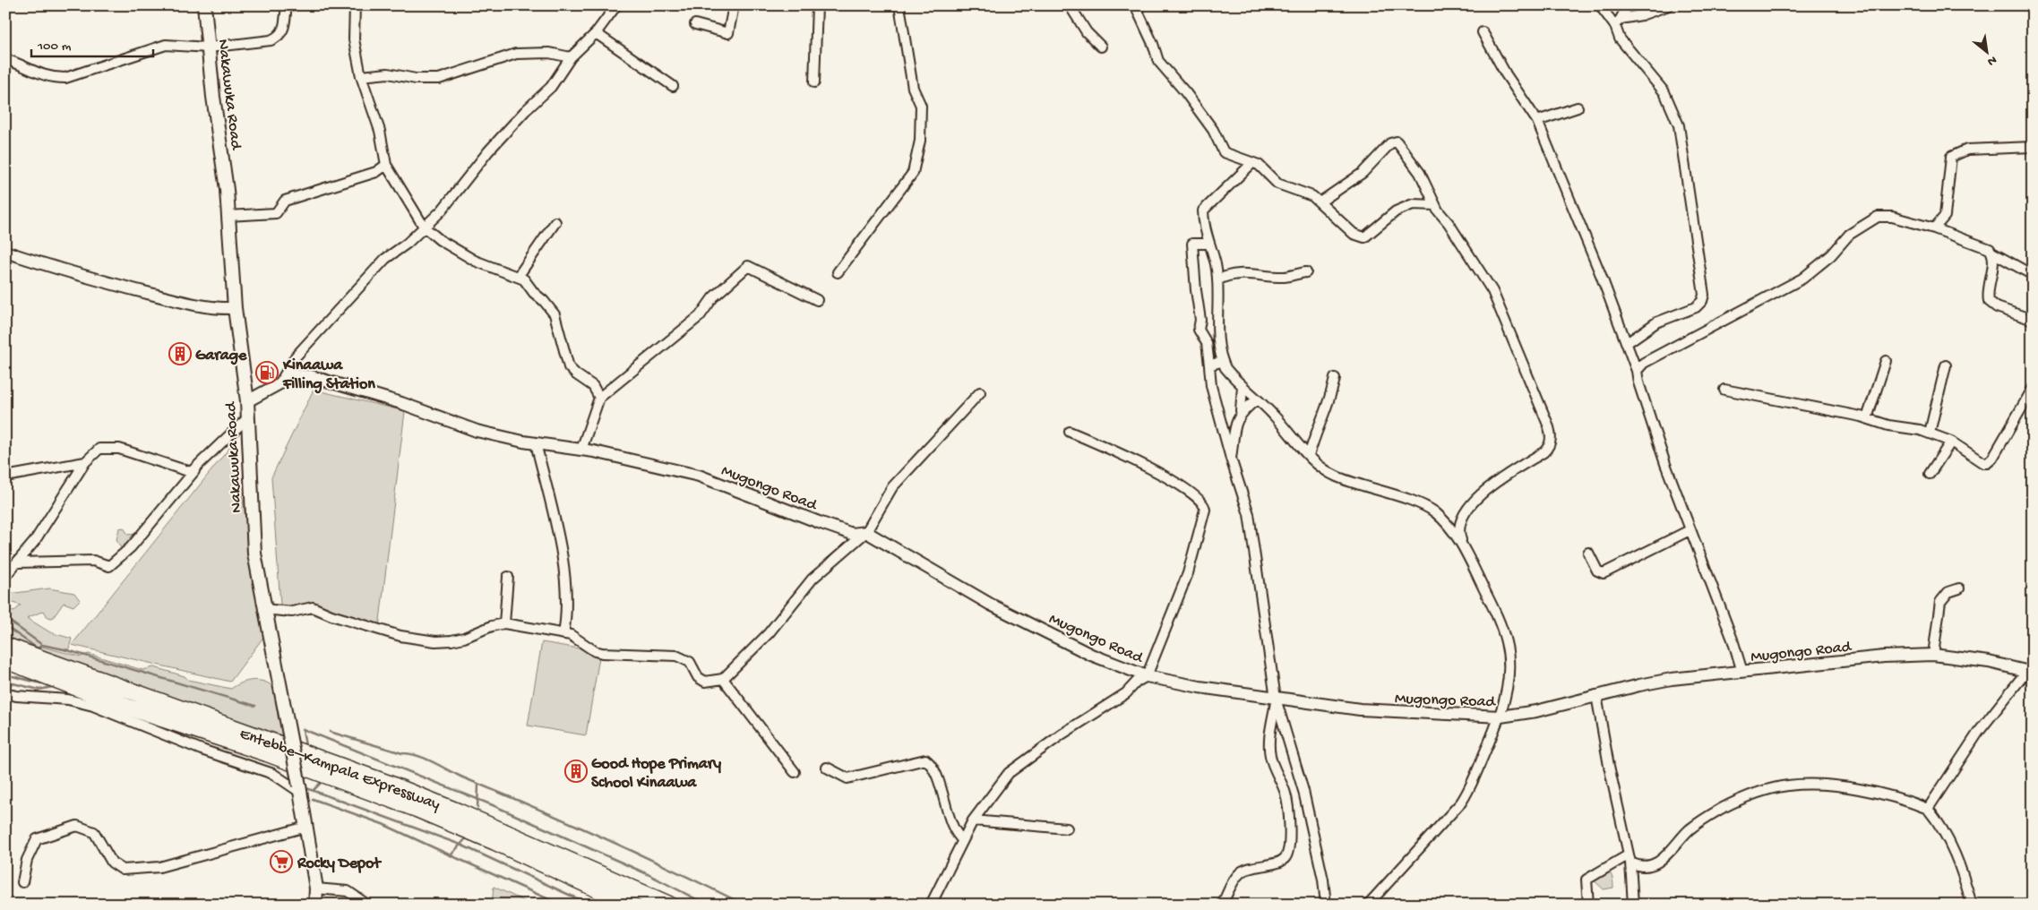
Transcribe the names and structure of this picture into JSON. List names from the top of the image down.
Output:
{
  "streets": {
    "highway": ["Entebbe–Kampala Expressway"],
    "main road": ["Nakawuka Road"],
    "street": ["Mugongo Road"]
  },
  "crossings": [
    ["Nakawuka Road", "Mugongo Road"]
  ],
  "places": {
    "building": ["Garage", "Good Hope Primary School Kinaawa"],
    "fuel station": ["Kinaawa Filling Station"],
    "supermarket": ["Rocky Depot"]
  },
  "scale_bar": "100 m",
  "north": "bottom right"
}
